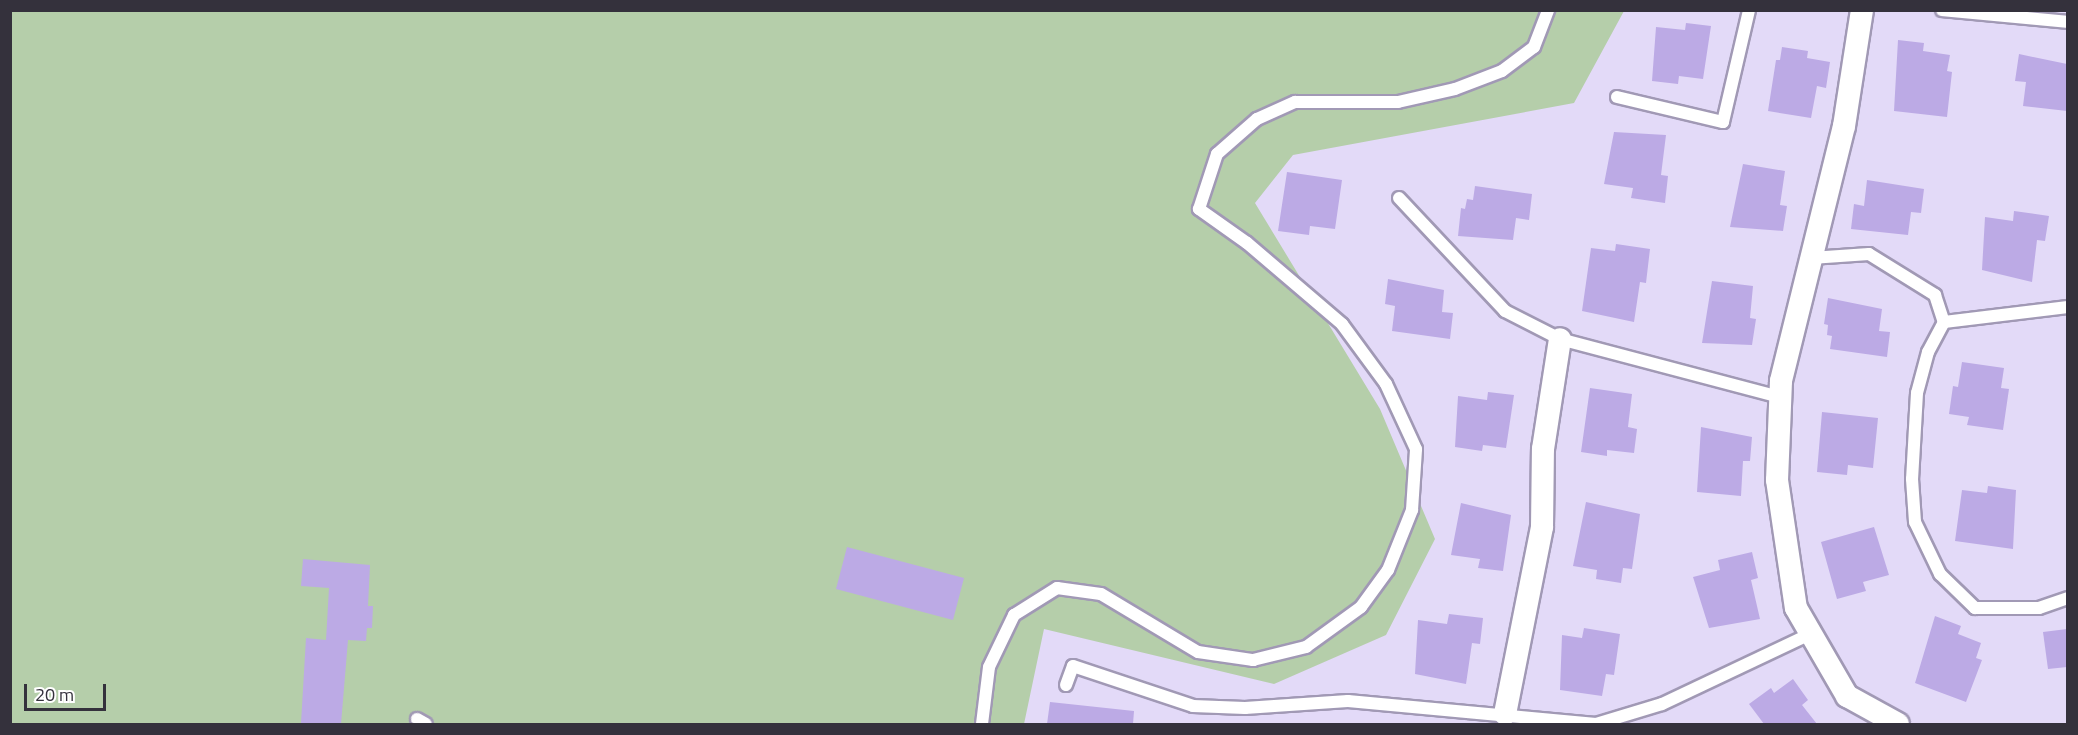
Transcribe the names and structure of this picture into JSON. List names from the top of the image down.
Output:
{
  "scale_bar": "20 m"
}
